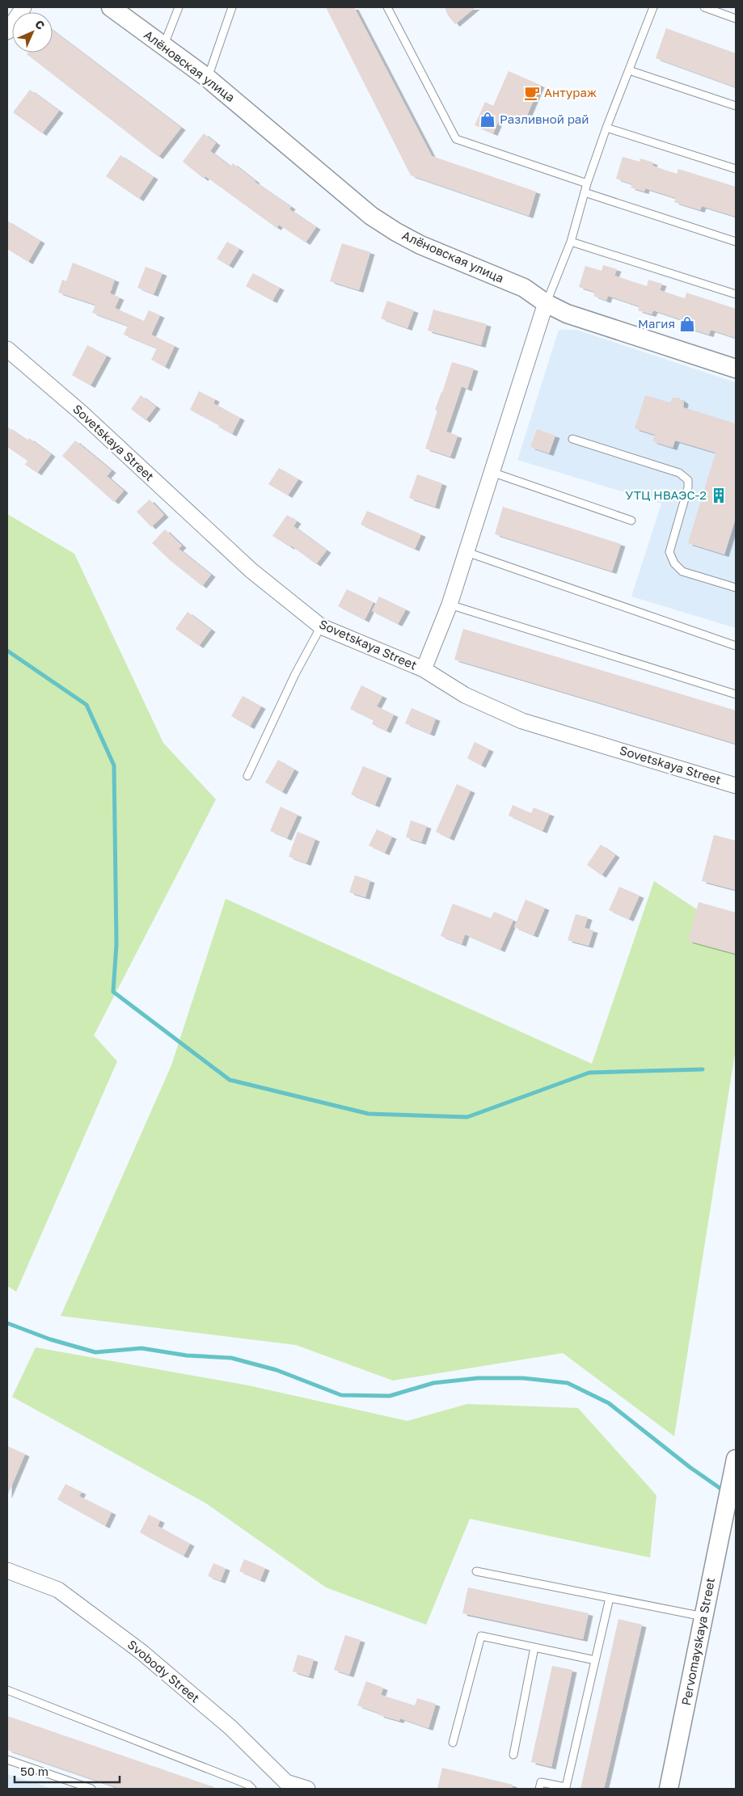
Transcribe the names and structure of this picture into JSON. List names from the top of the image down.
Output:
{
  "streets": {
    "street": [
      "Алёновская улица",
      "Sovetskaya Street",
      "Pervomayskaya Street",
      "Svobody Street"
    ]
  },
  "places": {
    "cafe": ["Антураж"],
    "shop": ["Разливной рай", "Магия"],
    "building": ["УТЦ НВАЭС-2"]
  },
  "scale_bar": "50 m",
  "north": "top right"
}
